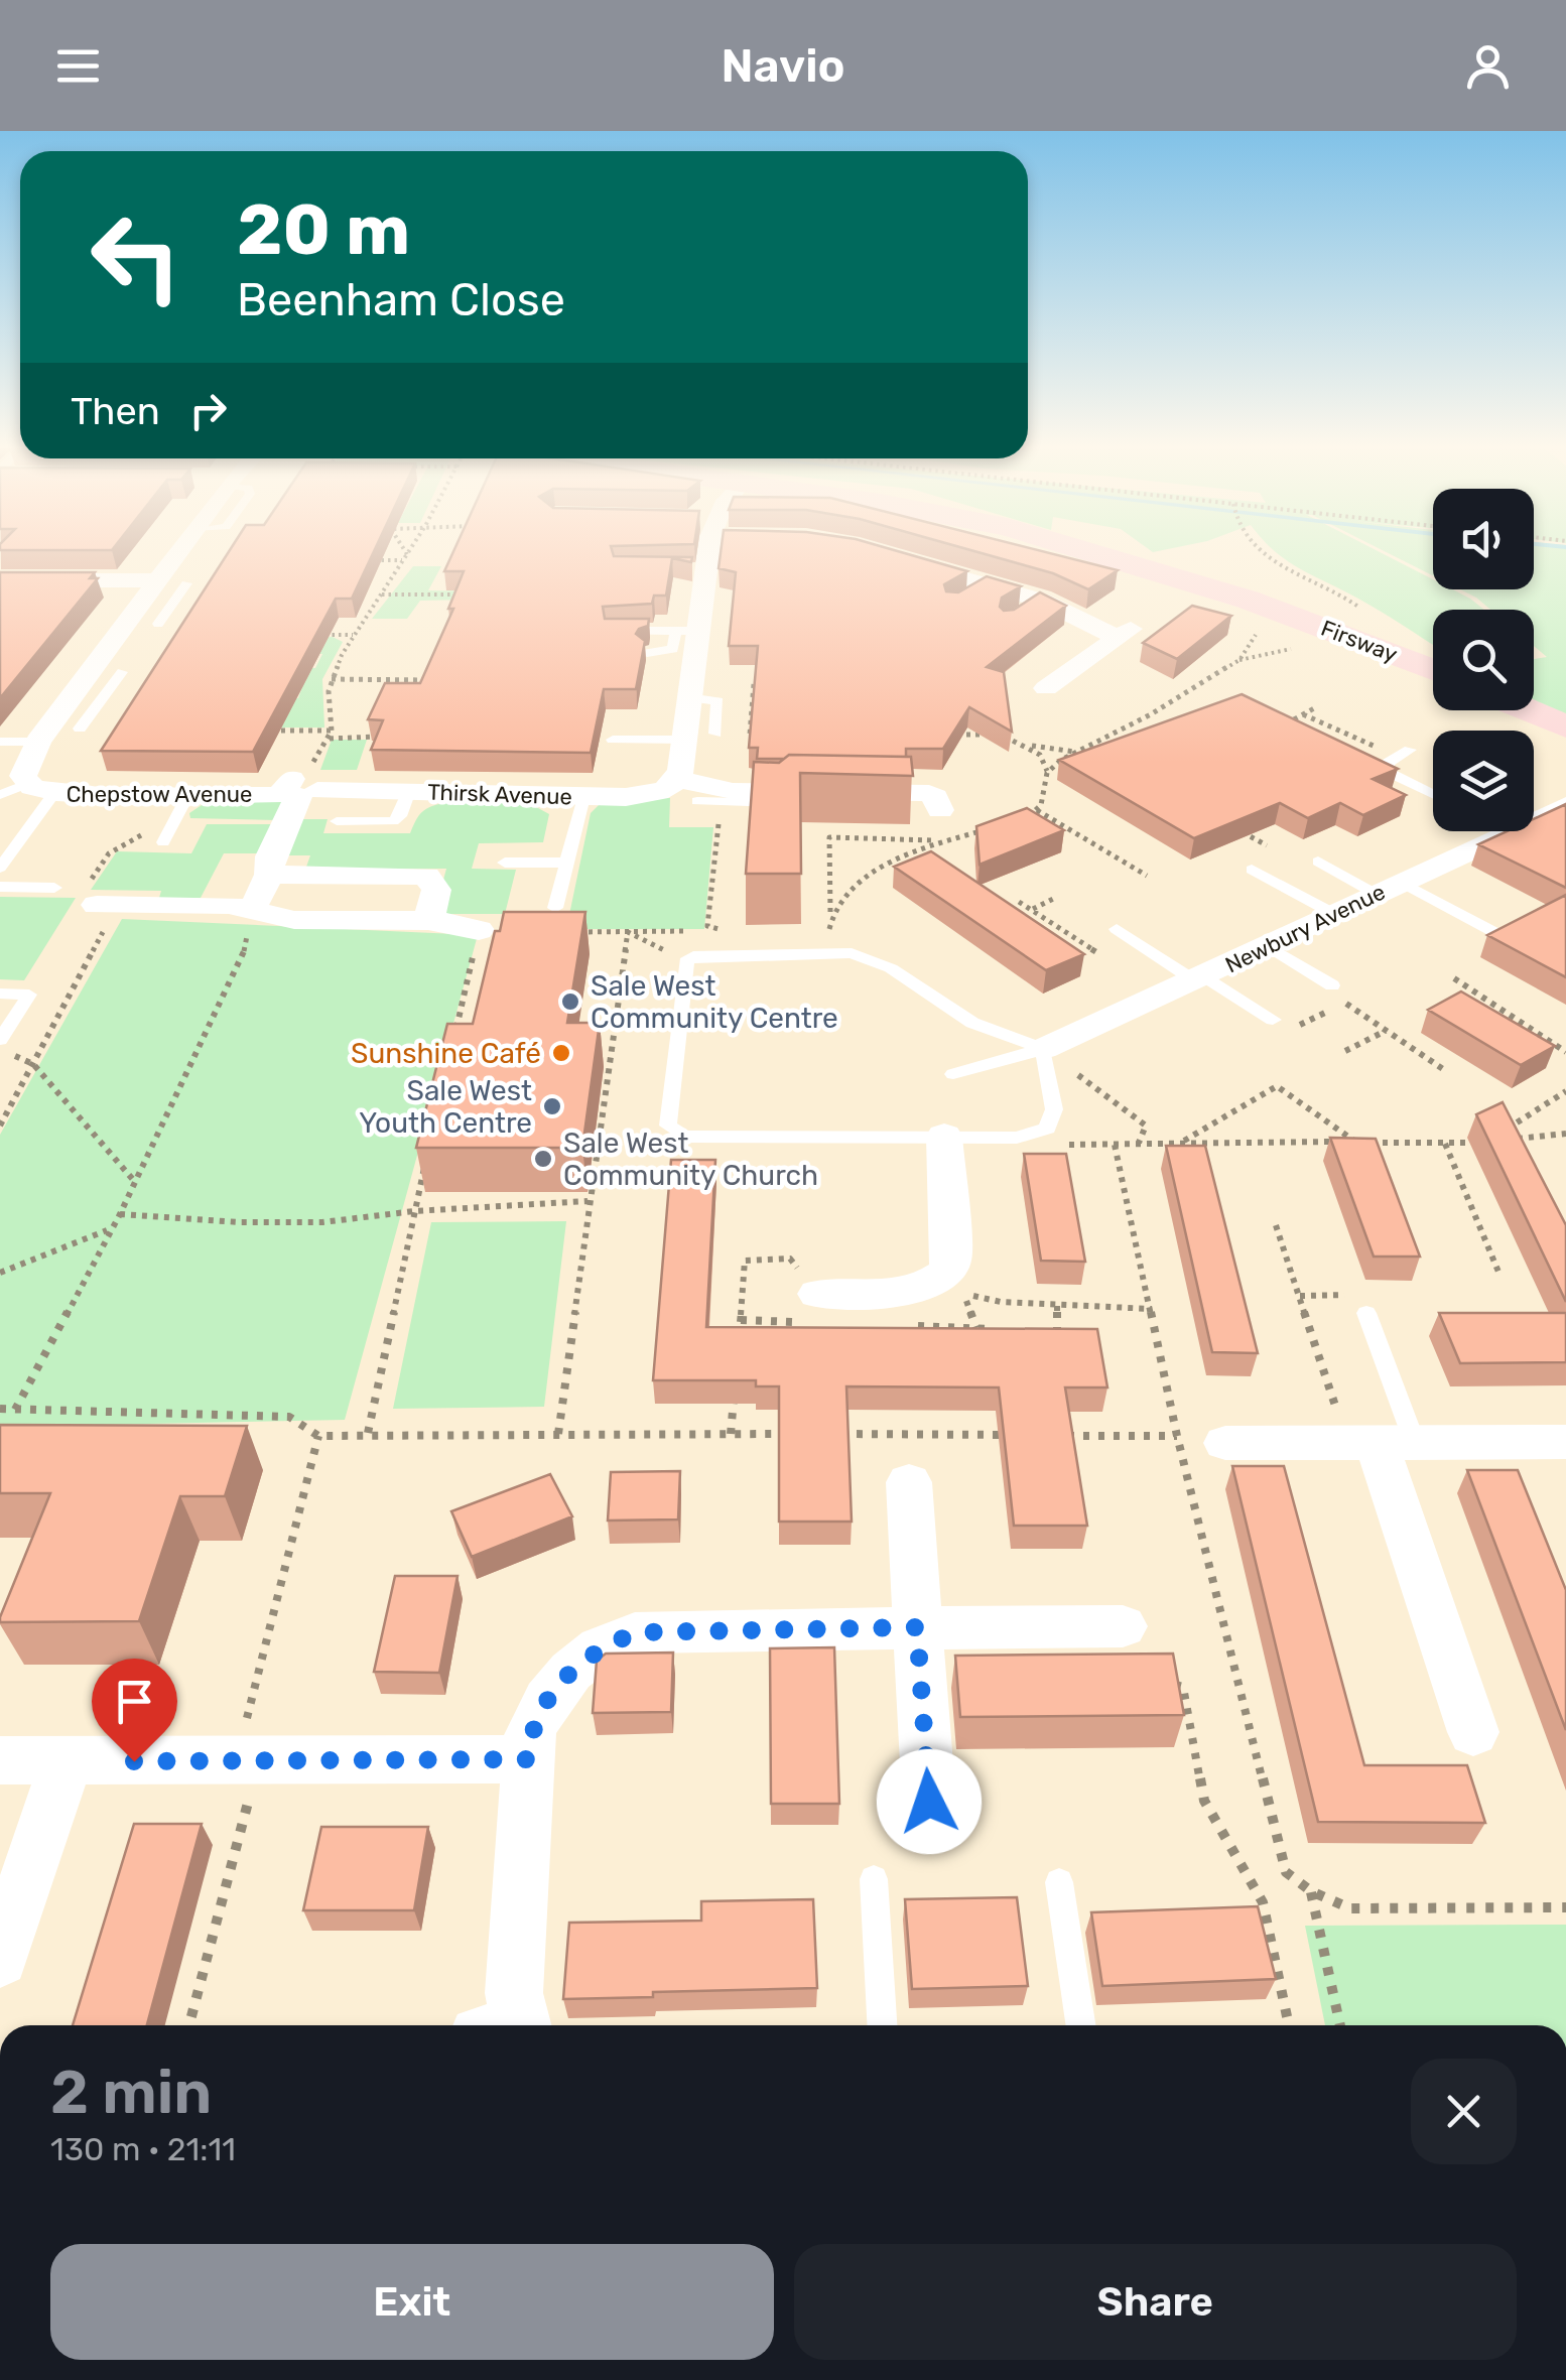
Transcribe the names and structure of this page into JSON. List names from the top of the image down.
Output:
{
  "streets": {
    "street": [
      "Firsway",
      "Chepstow Avenue",
      "Thirsk Avenue",
      "Newbury Avenue"
    ]
  },
  "crossings": [
    ["Chepstow Avenue", "Thirsk Avenue"]
  ],
  "places": [
    "Sale West Community Centre",
    "Sunshine Café",
    "Sale West Youth Centre",
    "Sale West Community Church"
  ],
  "page": {
    "header": "Navio",
    "turn": ["20 m", "Beenham Close"],
    "then": "Then",
    "heading": ["2 min", "130 m · 21:11"],
    "buttons": ["Exit", "Share"]
  }
}
